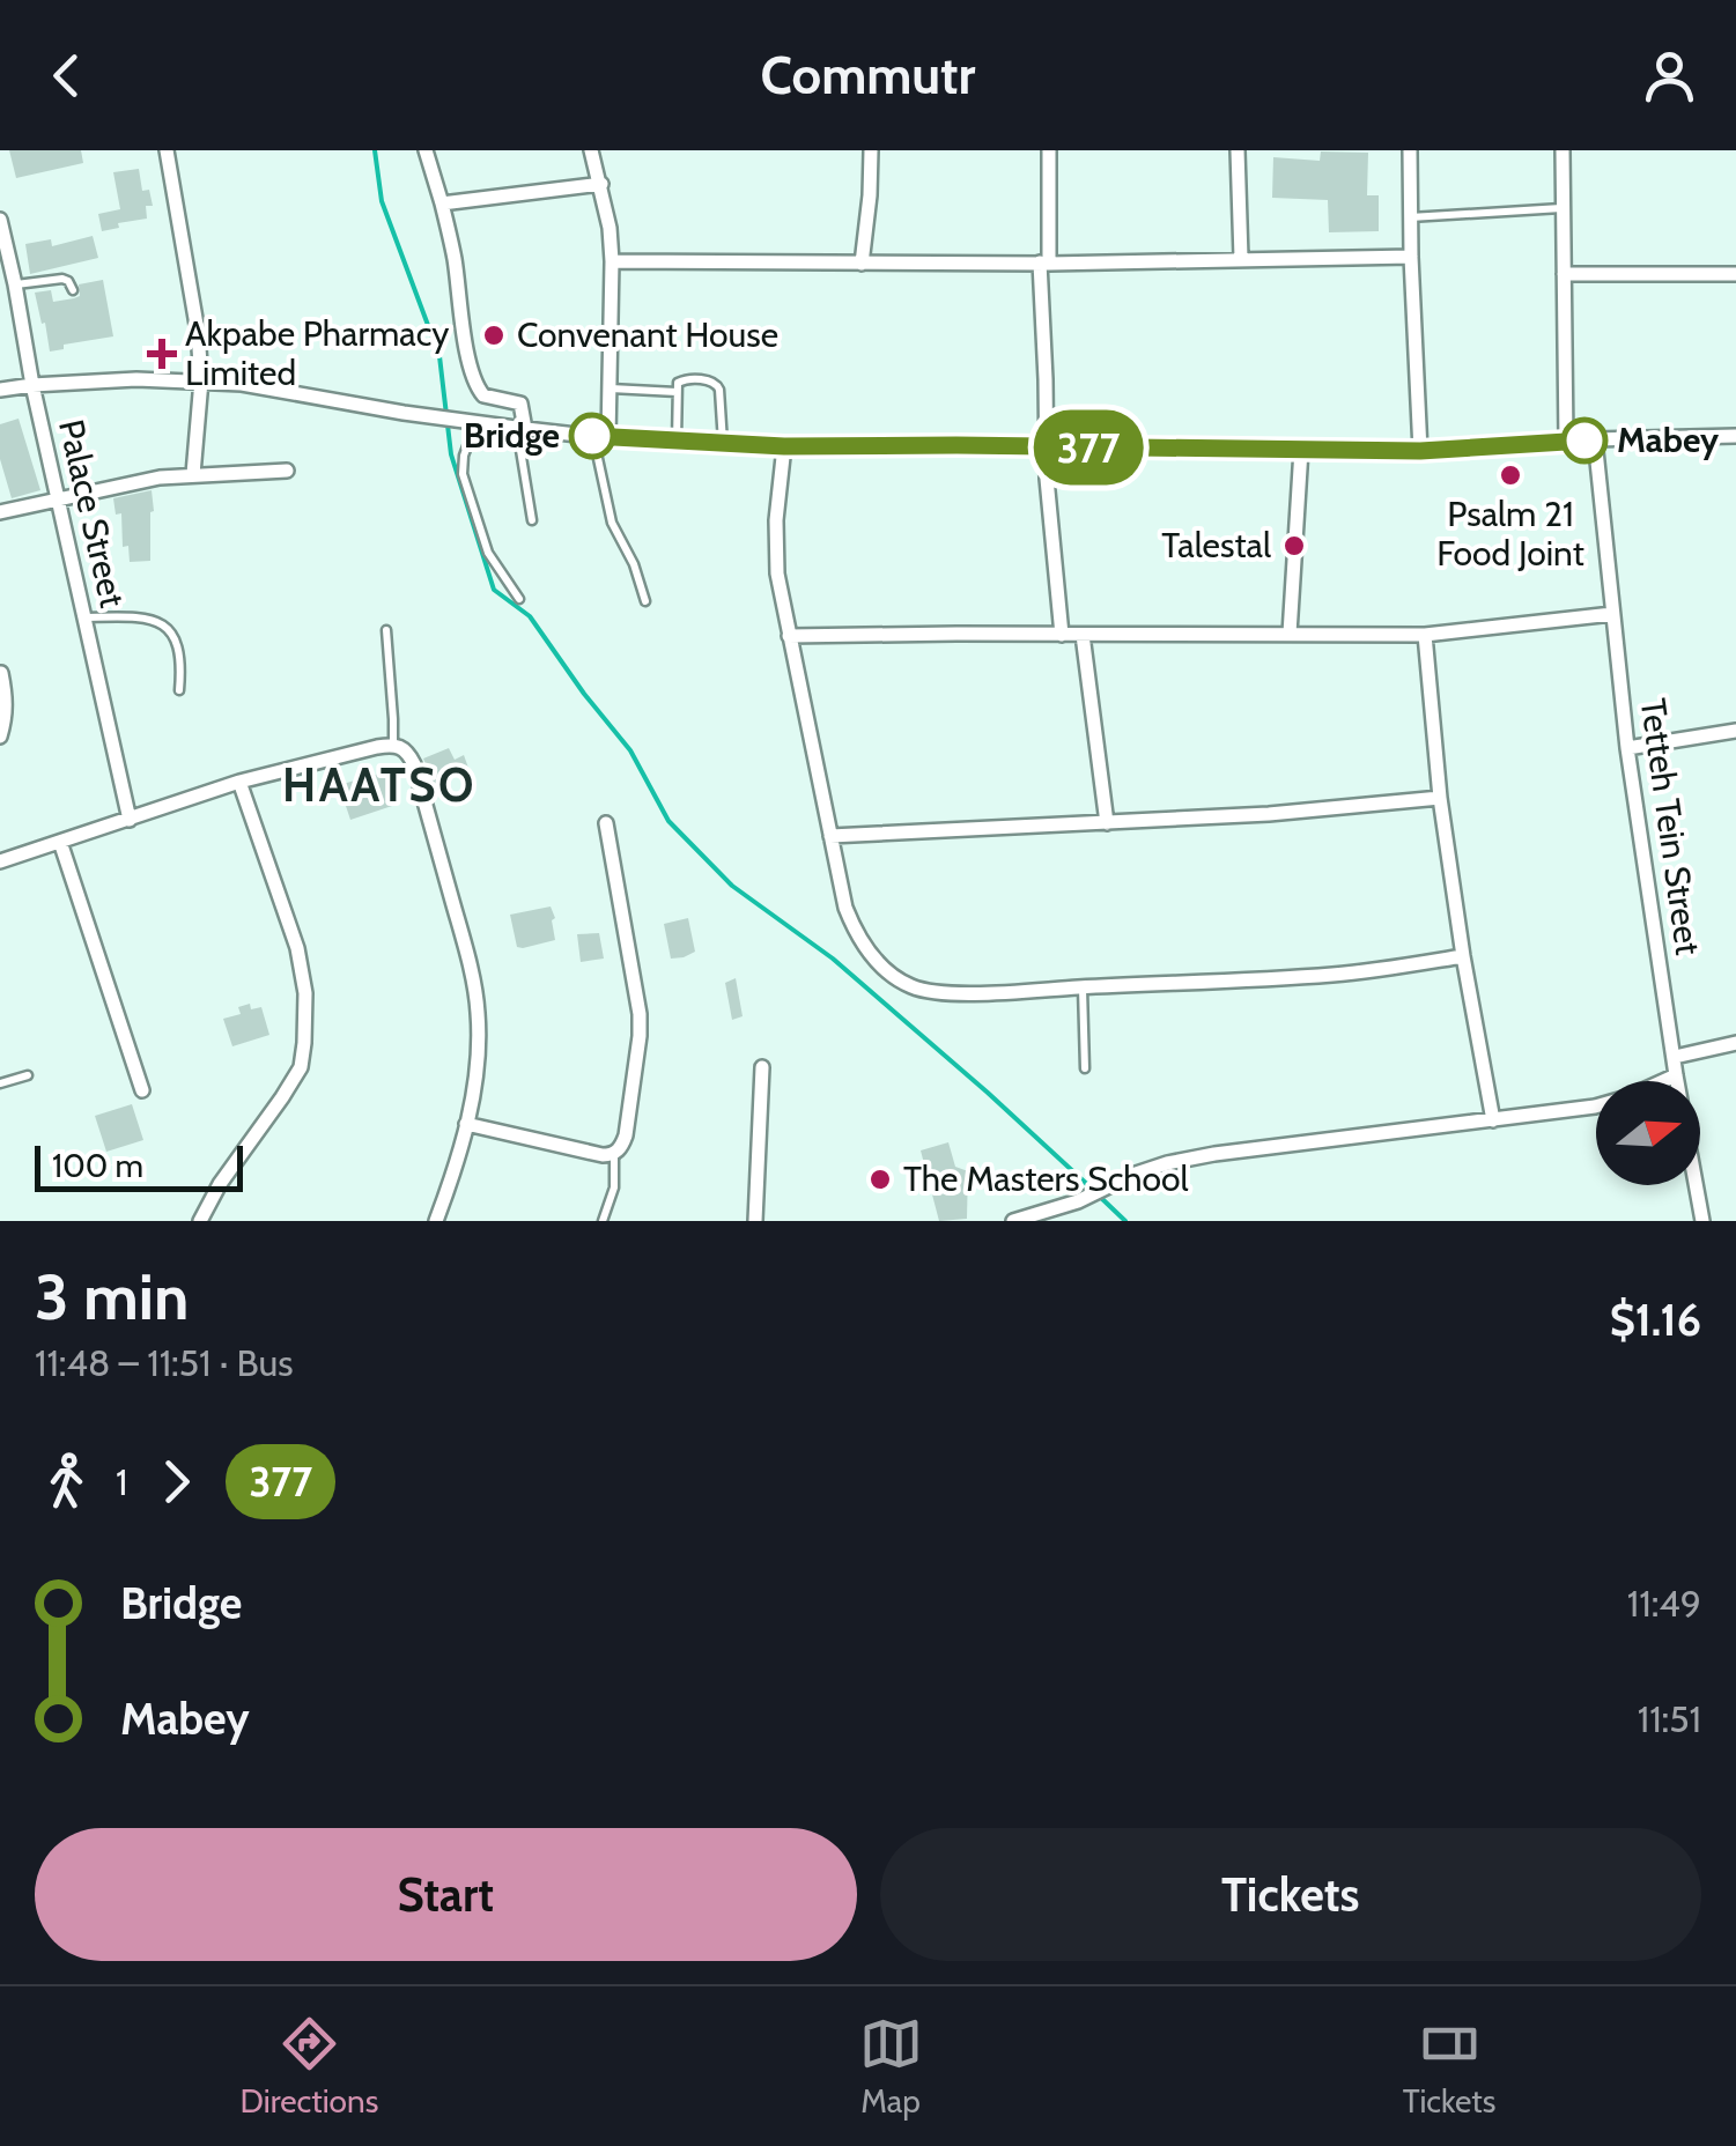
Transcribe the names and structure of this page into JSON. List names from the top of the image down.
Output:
{
  "streets": {
    "street": ["Palace Street", "Tetteh Tein Street"]
  },
  "districts": ["HAATSO"],
  "places": {
    "other": [
      "Convenant House",
      "Bridge",
      "Mabey",
      "Psalm 21 Food Joint",
      "Talestal",
      "The Masters School"
    ],
    "health": ["Akpabe Pharmacy Limited"]
  },
  "lines": ["bus line 377"],
  "scale_bar": "100 m",
  "north": "right",
  "page": {
    "header": "Commutr",
    "on_map": "377",
    "scale": "100 m",
    "heading": ["3 min", "11:48 – 11:51 · Bus", "$1.16"],
    "legs": ["1", "377"],
    "list": [
      {
        "name": "Bridge",
        "value": "11:49"
      },
      {
        "name": "Mabey",
        "value": "11:51"
      }
    ],
    "buttons": ["Start", "Tickets"],
    "tabs": ["Directions", "Map", "Tickets"]
  }
}
